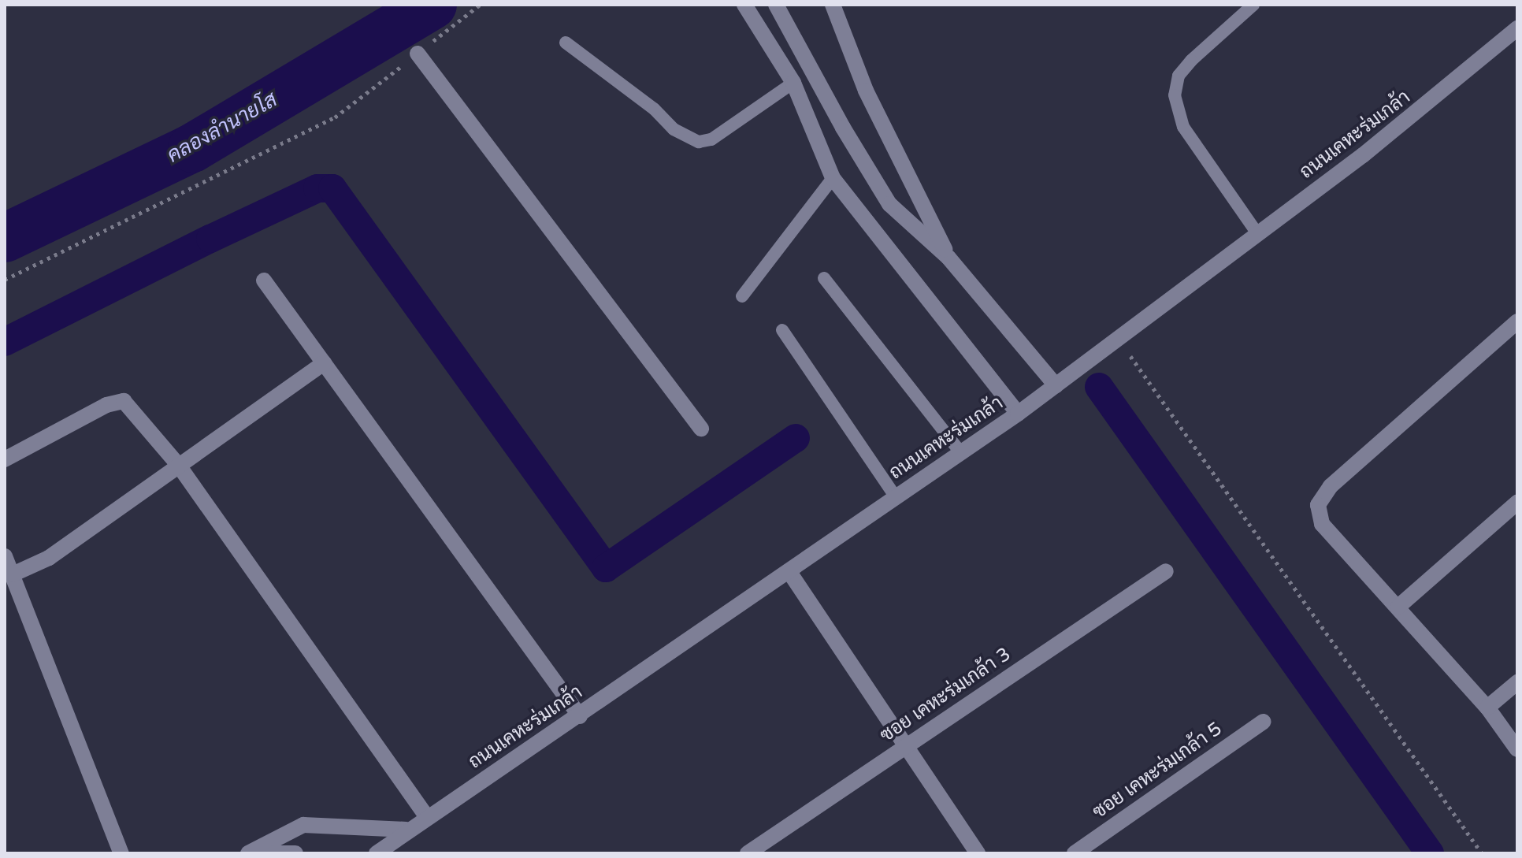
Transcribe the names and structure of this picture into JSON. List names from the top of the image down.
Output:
{
  "streets": {
    "street": ["ถนนเคหะร่มเกล้า", "ซอย เคหะร่มเกล้า 3", "ซอย เคหะร่มเกล้า 5"]
  },
  "water": ["คลองลำนายโส"]
}
